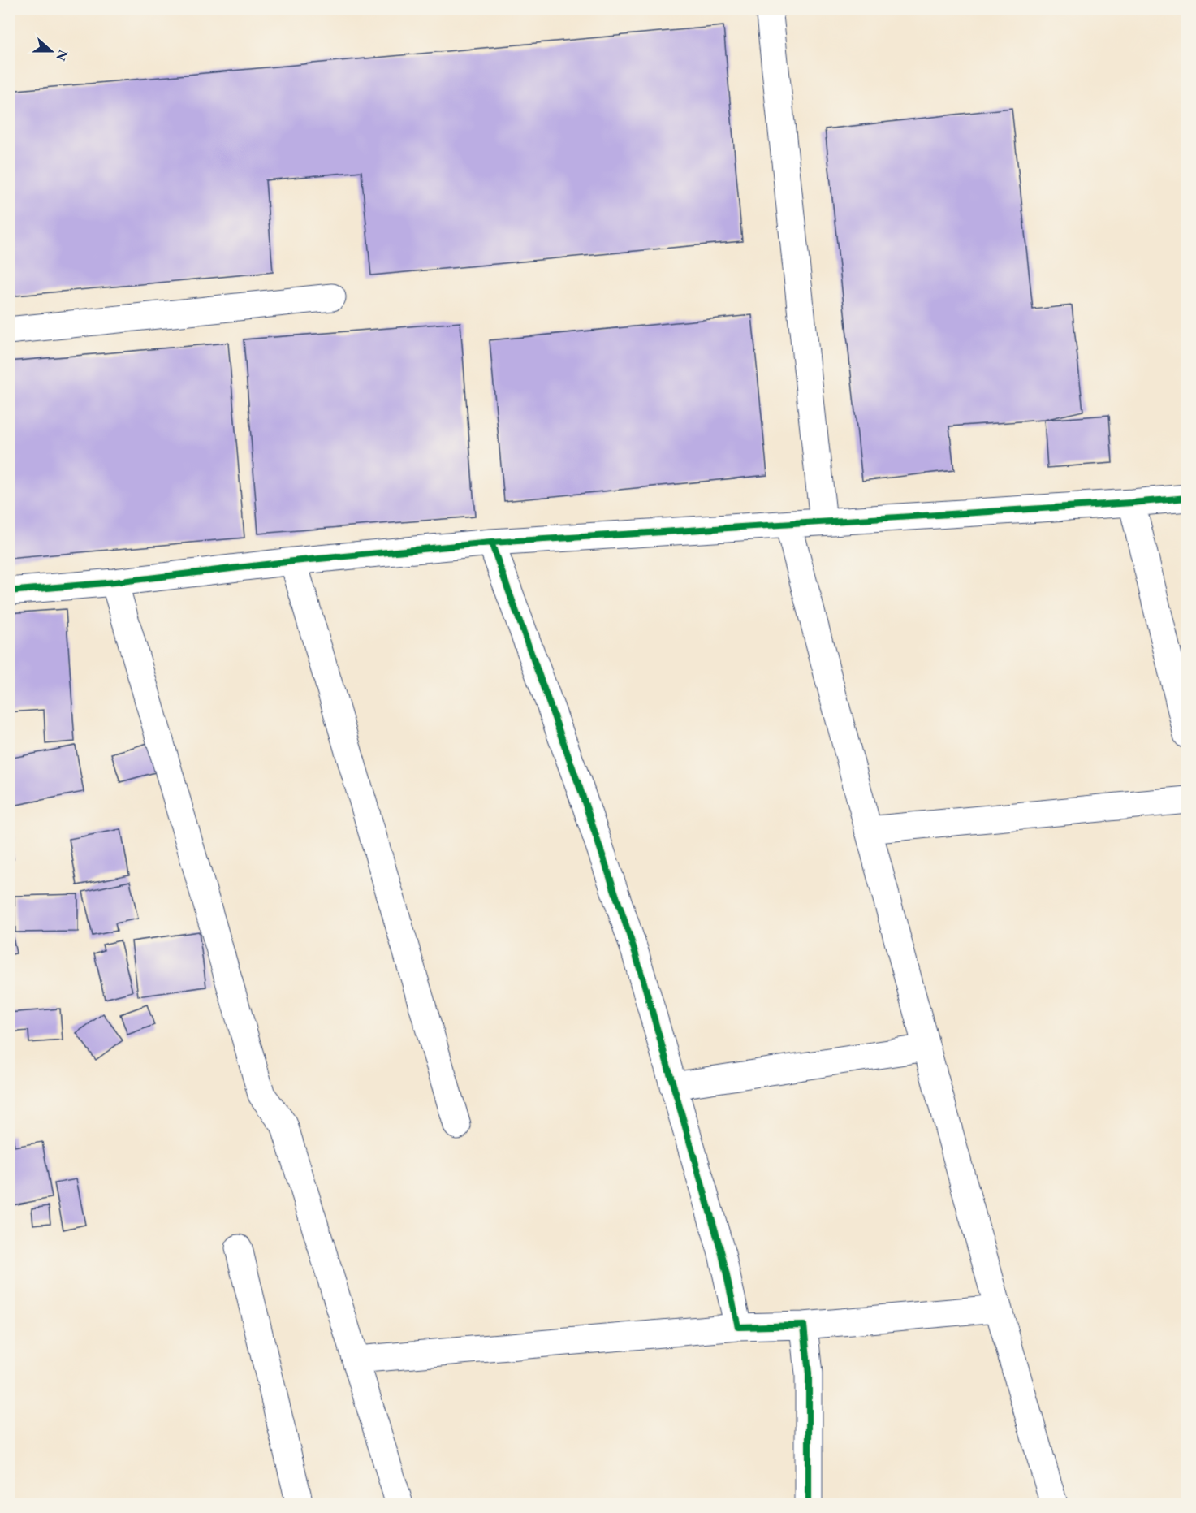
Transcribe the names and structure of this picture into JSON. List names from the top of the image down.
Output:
{
  "north": "right"
}
